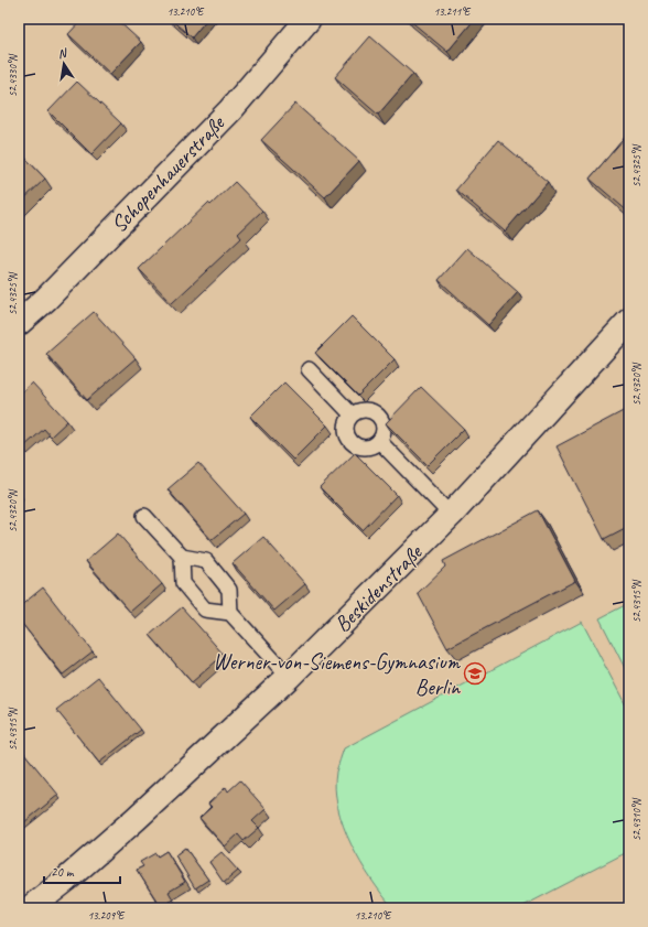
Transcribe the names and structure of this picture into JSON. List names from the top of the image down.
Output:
{
  "streets": {
    "street": ["Schopenhauerstraße", "Beskidenstraße"]
  },
  "places": {
    "school or university": ["Werner-von-Siemens-Gymnasium Berlin"]
  },
  "scale_bar": "20 m",
  "north": "top",
  "coordinates": [
    "13.210°E",
    "13.211°E",
    "52.4330°N",
    "52.4325°N",
    "52.4320°N",
    "52.4315°N",
    "52.4310°N",
    "13.209°E"
  ]
}
